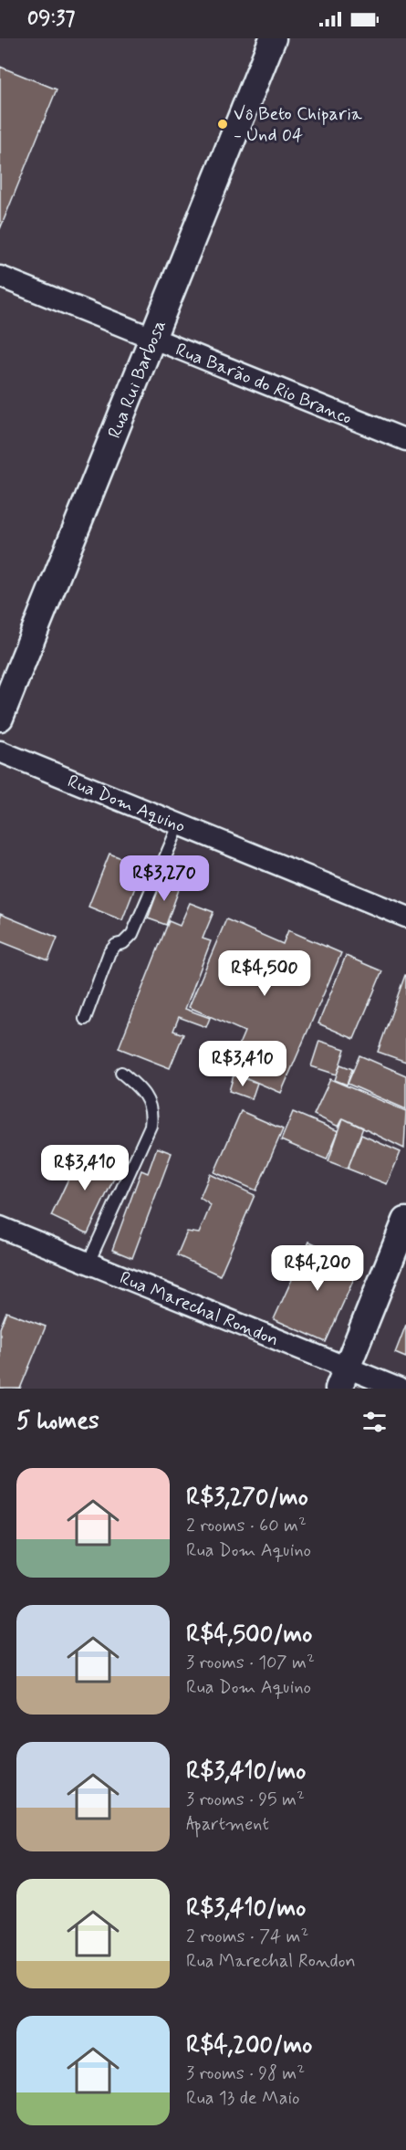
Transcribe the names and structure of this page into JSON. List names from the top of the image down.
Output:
{
  "streets": {
    "street": [
      "Rua Rui Barbosa",
      "Rua Barão do Rio Branco",
      "Rua Dom Aquino",
      "Rua Marechal Rondon"
    ]
  },
  "crossings": [
    ["Rua Rui Barbosa", "Rua Barão do Rio Branco"]
  ],
  "places": ["Vô Beto Chiparia - Und 04"],
  "page": {
    "status": "09:37",
    "price": [
      "R$3,270",
      "R$4,500",
      "R$3,410",
      "R$3,410",
      "R$4,200"
    ],
    "heading": "5 homes",
    "list": [
      {
        "name": "R$3,270/mo",
        "note": "2 rooms · 60 m² · Rua Dom Aquino"
      },
      {
        "name": "R$4,500/mo",
        "note": "3 rooms · 107 m² · Rua Dom Aquino"
      },
      {
        "name": "R$3,410/mo",
        "note": "3 rooms · 95 m² · Apartment"
      },
      {
        "name": "R$3,410/mo",
        "note": "2 rooms · 74 m² · Rua Marechal Rondon"
      },
      {
        "name": "R$4,200/mo",
        "note": "3 rooms · 98 m² · Rua 13 de Maio"
      }
    ]
  }
}
